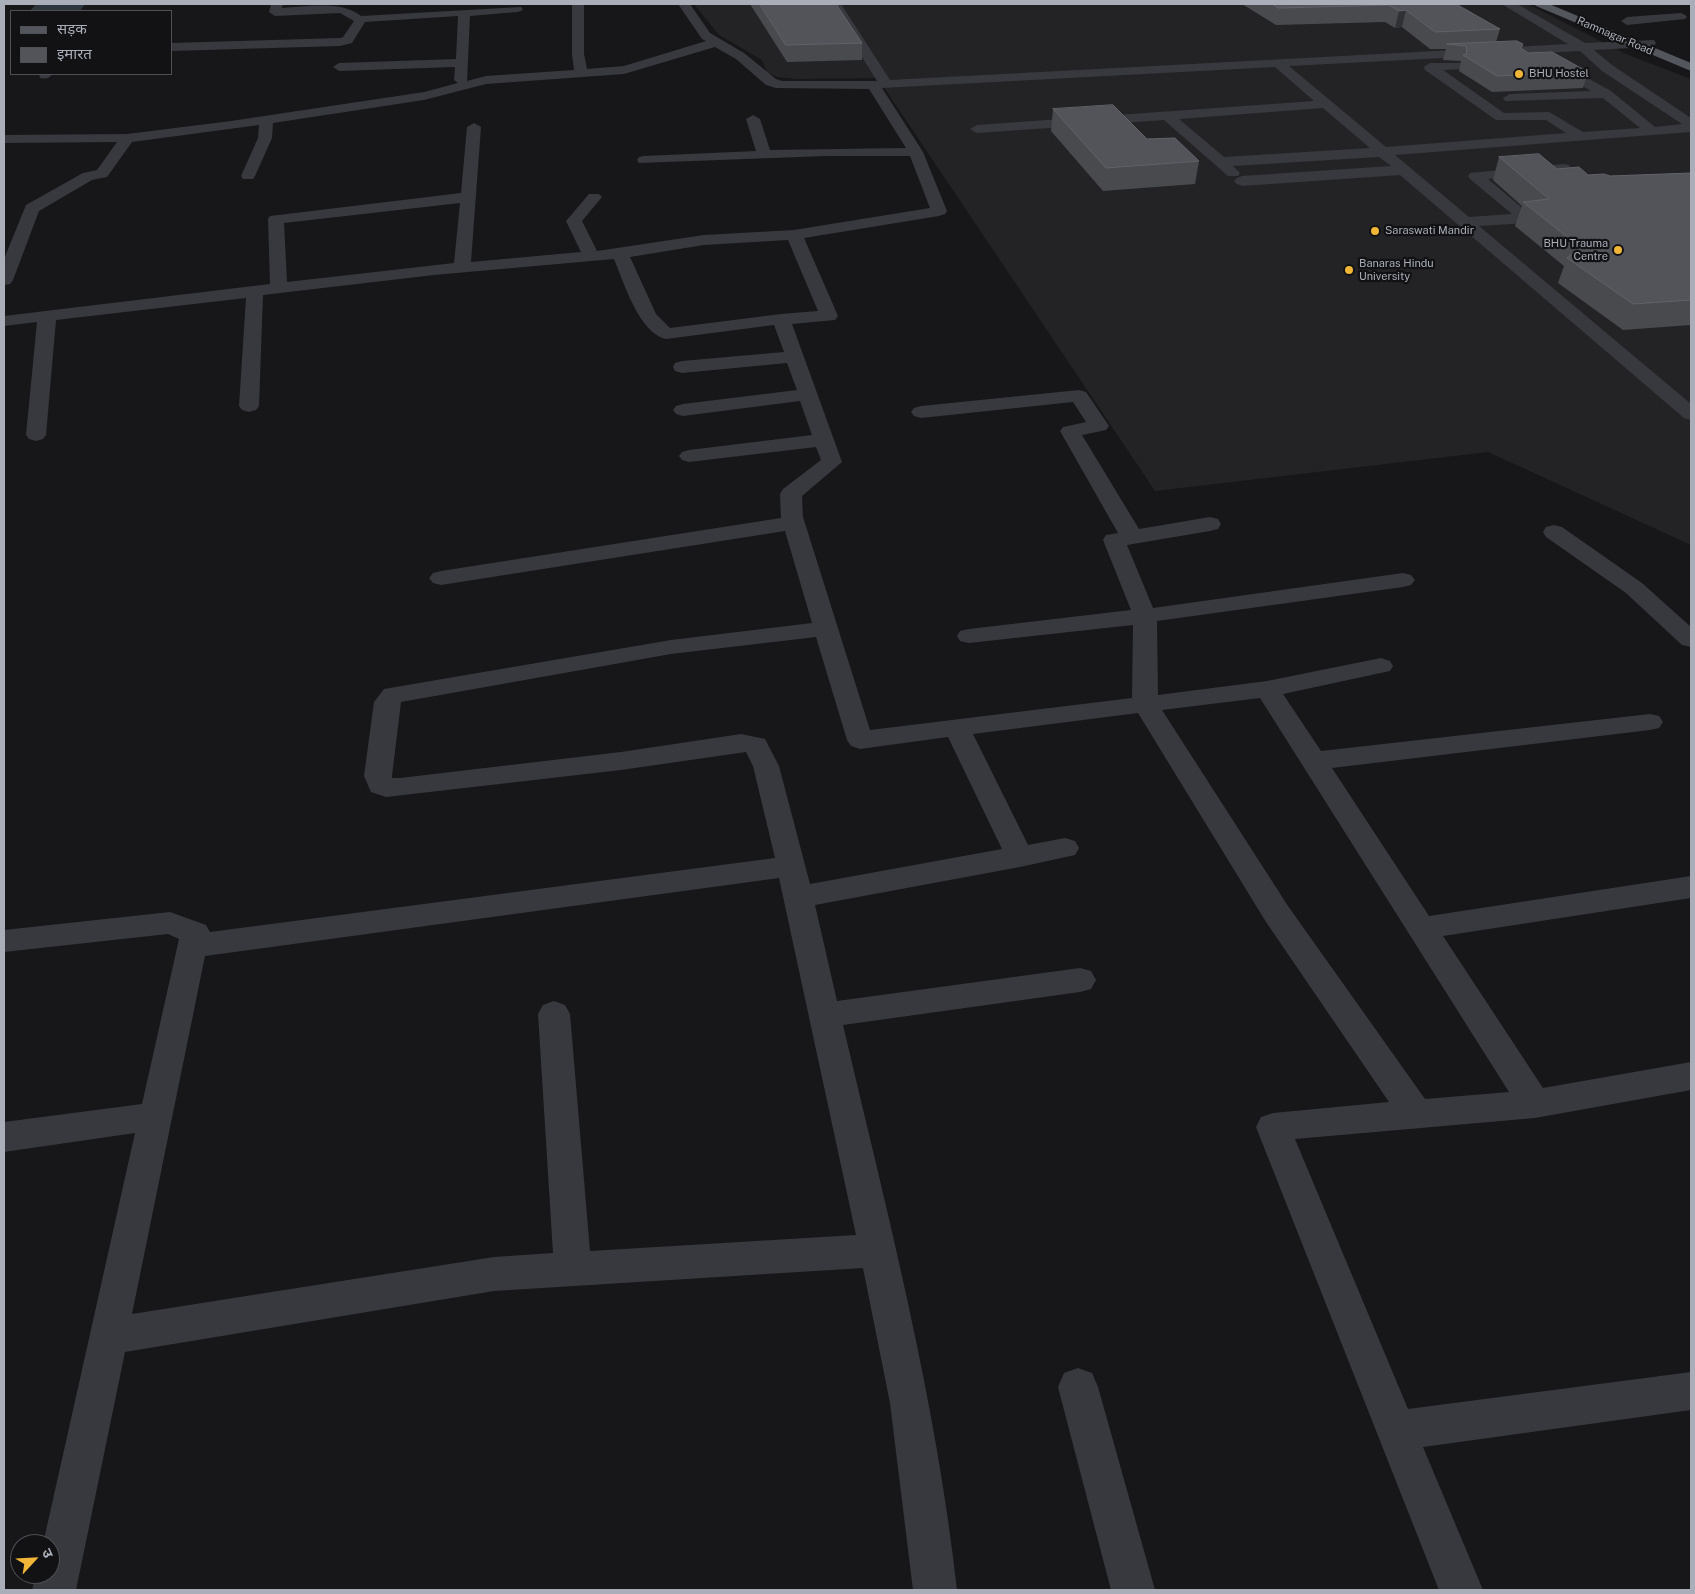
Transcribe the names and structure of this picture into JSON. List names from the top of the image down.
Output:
{
  "streets": {
    "main road": ["Ramnagar Road"]
  },
  "places": [
    "BHU Hostel",
    "Saraswati Mandir",
    "BHU Trauma Centre",
    "Banaras Hindu University"
  ],
  "legend": ["सड़क", "इमारत"],
  "north": "top right"
}
